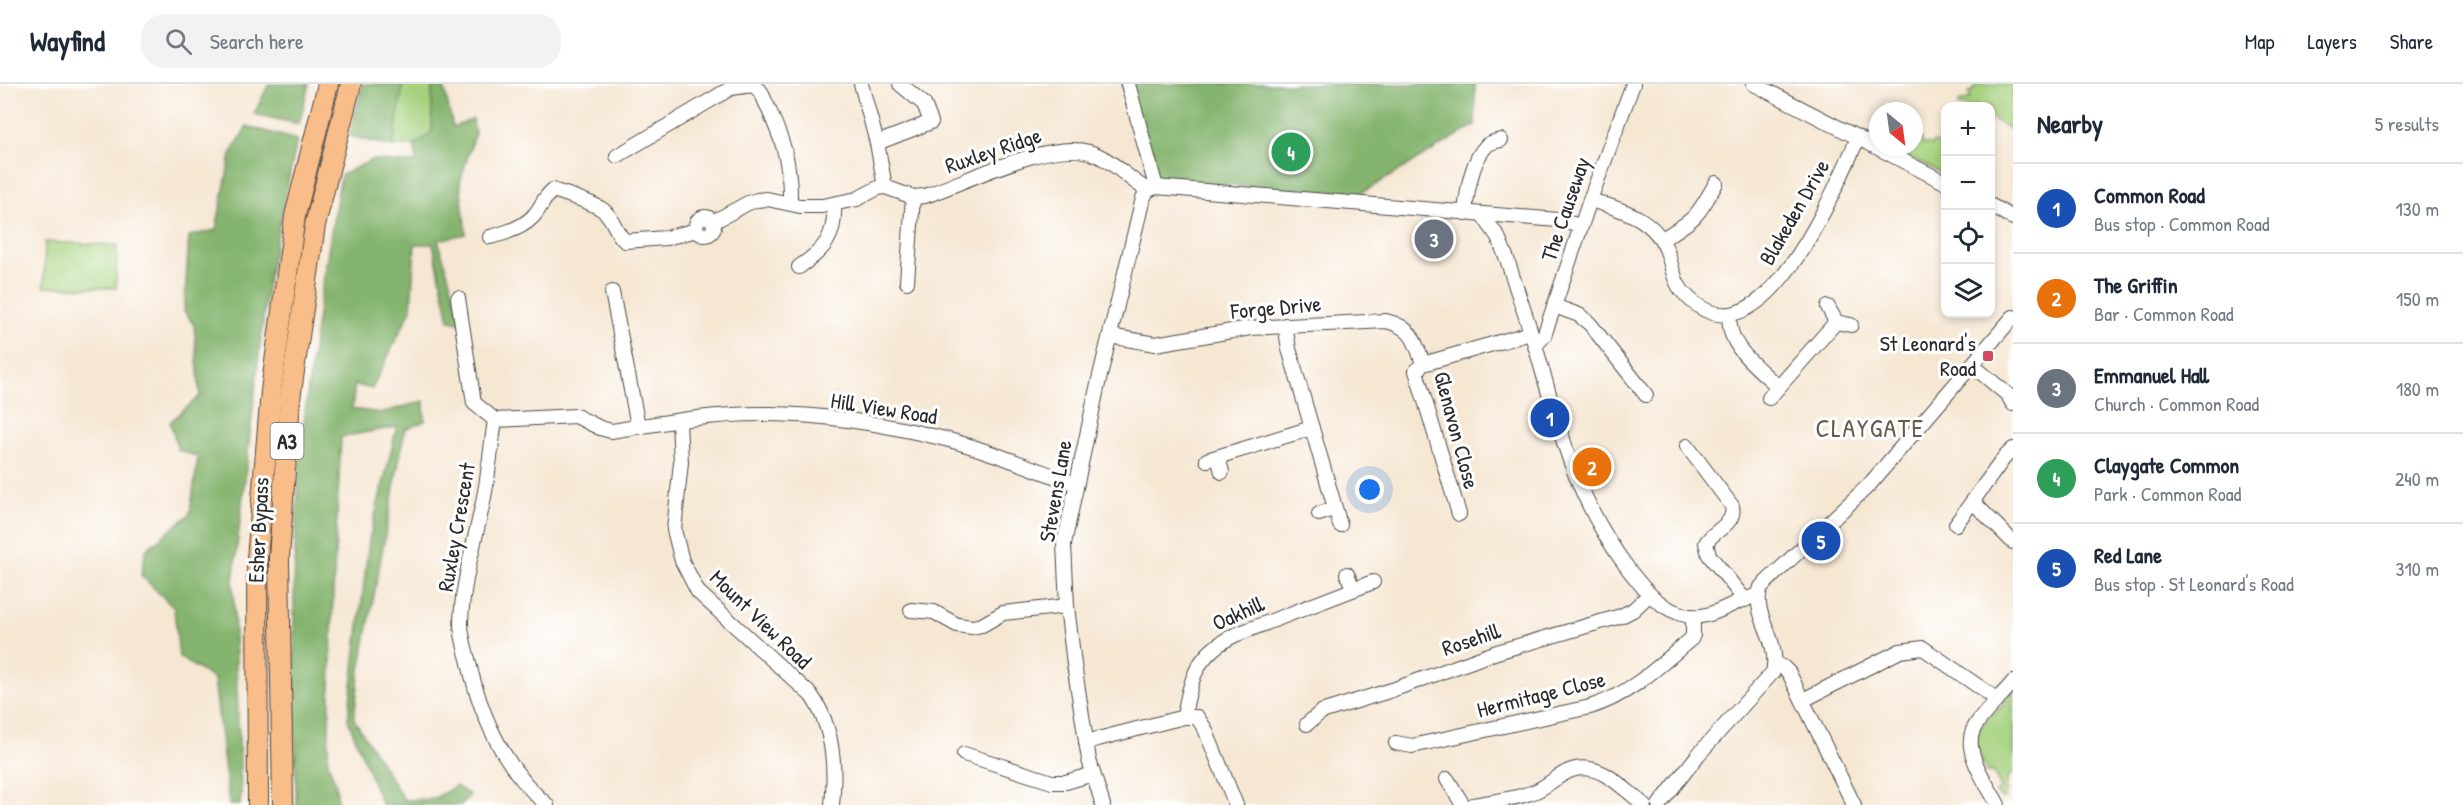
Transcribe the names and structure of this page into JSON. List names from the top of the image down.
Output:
{
  "streets": {
    "highway": ["A3", "Esher Bypass"],
    "street": [
      "Ruxley Ridge",
      "The Causeway",
      "Blakeden Drive",
      "Forge Drive",
      "Hill View Road",
      "Glenavon Close",
      "Stevens Lane",
      "Ruxley Crescent",
      "Oakhill",
      "Mount View Road",
      "Rosehill",
      "Hermitage Close"
    ]
  },
  "crossings": [
    ["Ruxley Ridge", "Stevens Lane"],
    ["The Causeway", "Glenavon Close"],
    ["Forge Drive", "Glenavon Close"],
    ["Forge Drive", "Stevens Lane"],
    ["Hill View Road", "Stevens Lane"],
    ["Hill View Road", "Mount View Road"]
  ],
  "districts": ["CLAYGATE"],
  "places": {
    "transit": ["St Leonard's Road"]
  },
  "north": "bottom right",
  "page": {
    "header": "Wayfind",
    "search": "Search here",
    "nav": ["Map", "Layers", "Share"],
    "heading": ["Nearby", "5 results"],
    "map_buttons": ["+", "−"],
    "pins": [
      "4",
      "3",
      "1",
      "2",
      "5"
    ],
    "list": [
      {
        "mark": "1",
        "name": "Common Road",
        "note": "Bus stop · Common Road",
        "value": "130 m"
      },
      {
        "mark": "2",
        "name": "The Griffin",
        "note": "Bar · Common Road",
        "value": "150 m"
      },
      {
        "mark": "3",
        "name": "Emmanuel Hall",
        "note": "Church · Common Road",
        "value": "180 m"
      },
      {
        "mark": "4",
        "name": "Claygate Common",
        "note": "Park · Common Road",
        "value": "240 m"
      },
      {
        "mark": "5",
        "name": "Red Lane",
        "note": "Bus stop · St Leonard's Road",
        "value": "310 m"
      }
    ]
  }
}
